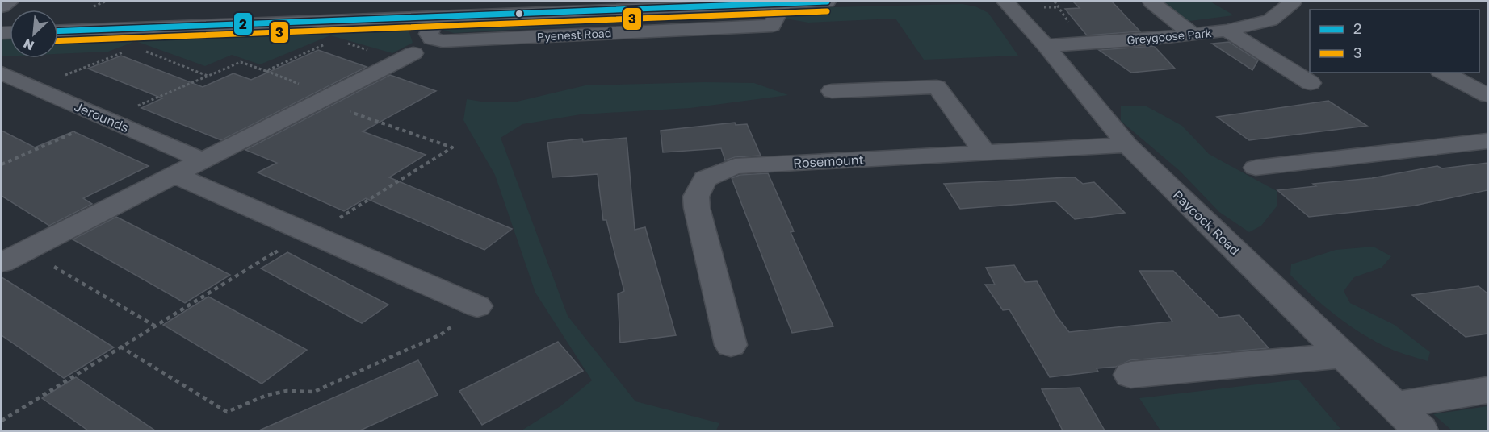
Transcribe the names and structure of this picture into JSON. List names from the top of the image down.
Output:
{
  "streets": {
    "street": [
      "Pyenest Road",
      "Greygoose Park",
      "Jerounds",
      "Rosemount",
      "Paycock Road"
    ]
  },
  "crossings": [
    ["Greygoose Park", "Paycock Road"],
    ["Rosemount", "Paycock Road"]
  ],
  "lines": ["transit line 2", "transit line 3"],
  "legend": ["2", "3"],
  "north": "bottom left"
}
